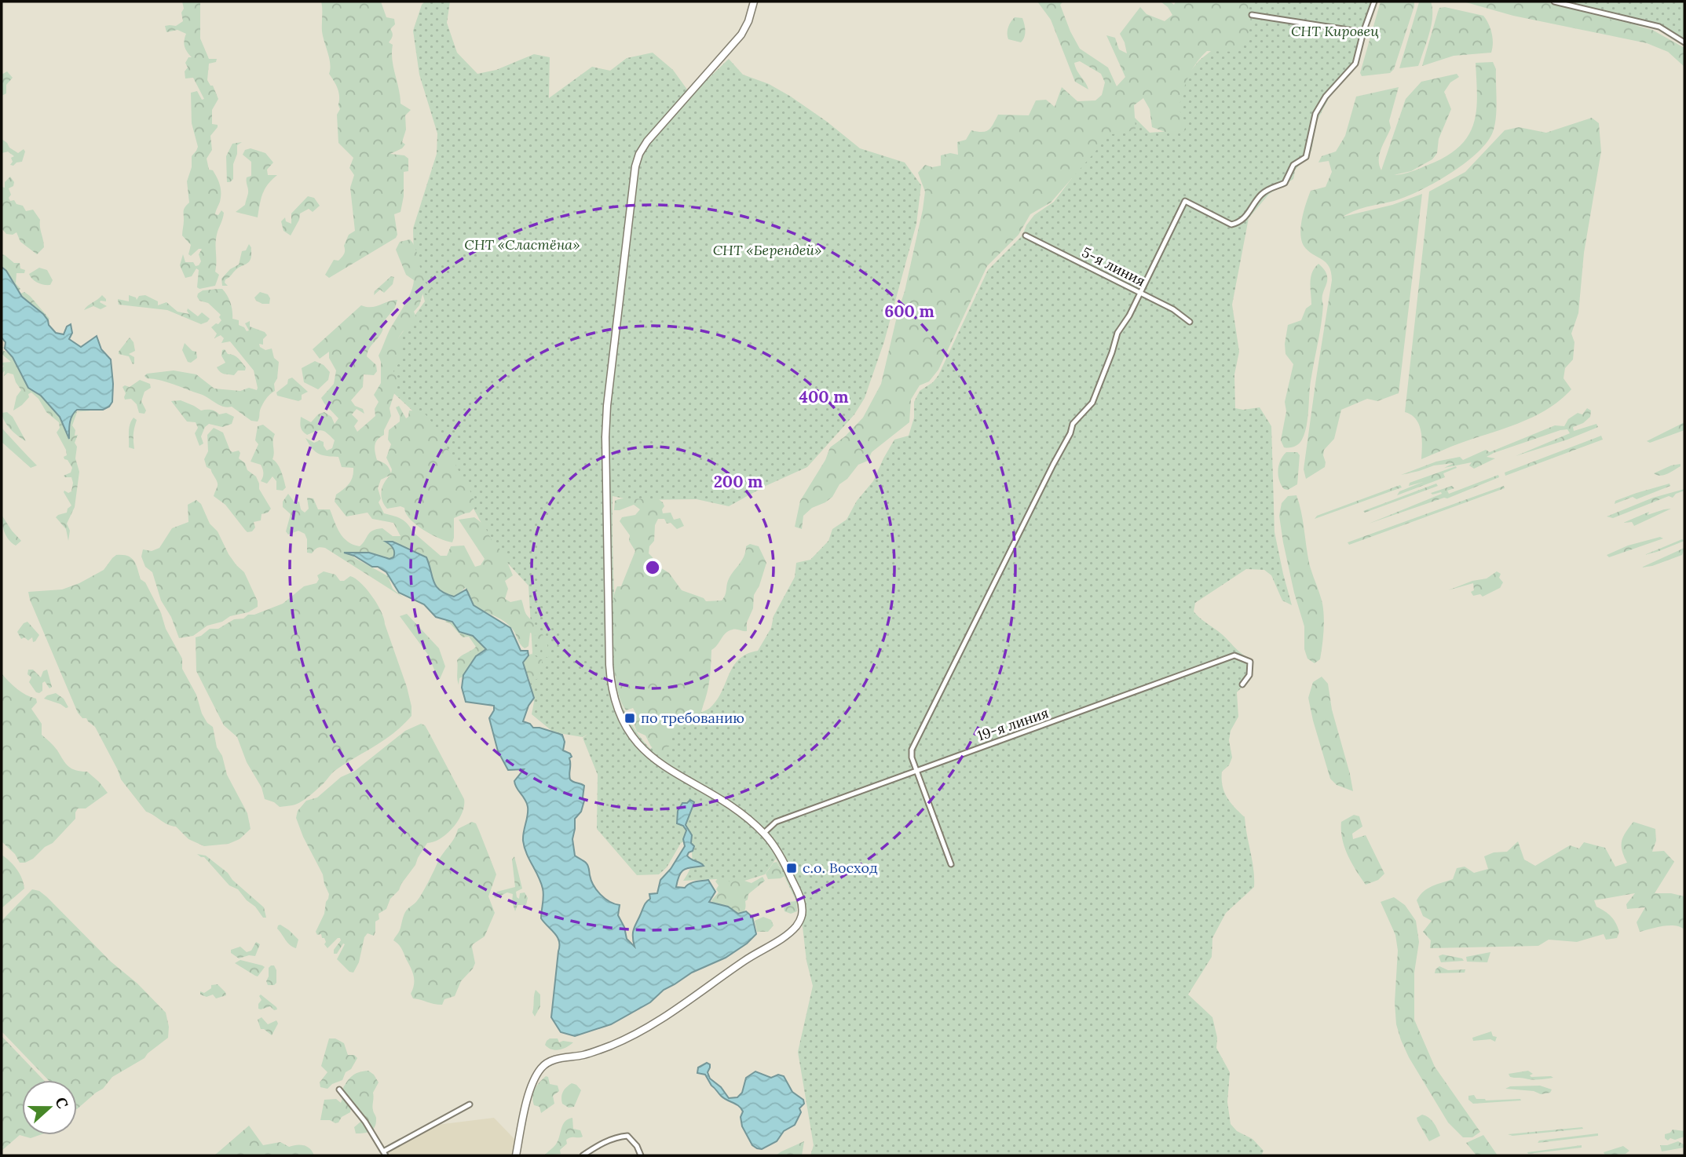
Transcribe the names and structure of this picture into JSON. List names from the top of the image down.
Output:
{
  "streets": {
    "street": ["5-я линия", "19-я линия"]
  },
  "parks": ["СНТ Кировец", "СНТ «Сластёна»", "СНТ «Берендей»"],
  "places": {
    "transit": ["по требованию", "с.о. Восход"]
  },
  "north": "right",
  "rings": ["600 m", "400 m", "200 m"]
}
